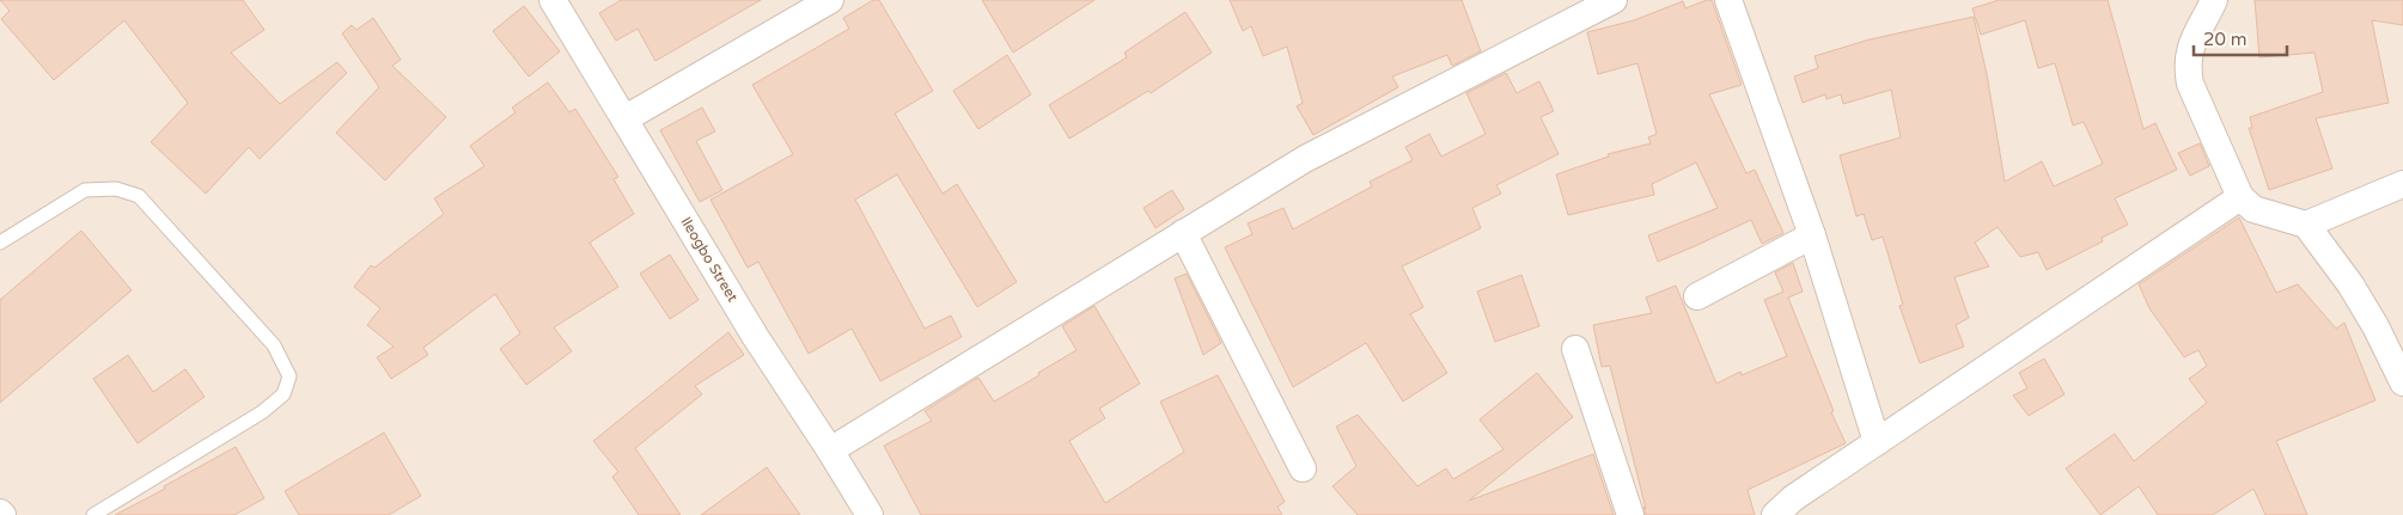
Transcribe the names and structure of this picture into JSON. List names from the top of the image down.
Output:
{
  "streets": {
    "street": ["Ileogbo Street"]
  },
  "scale_bar": "20 m"
}
